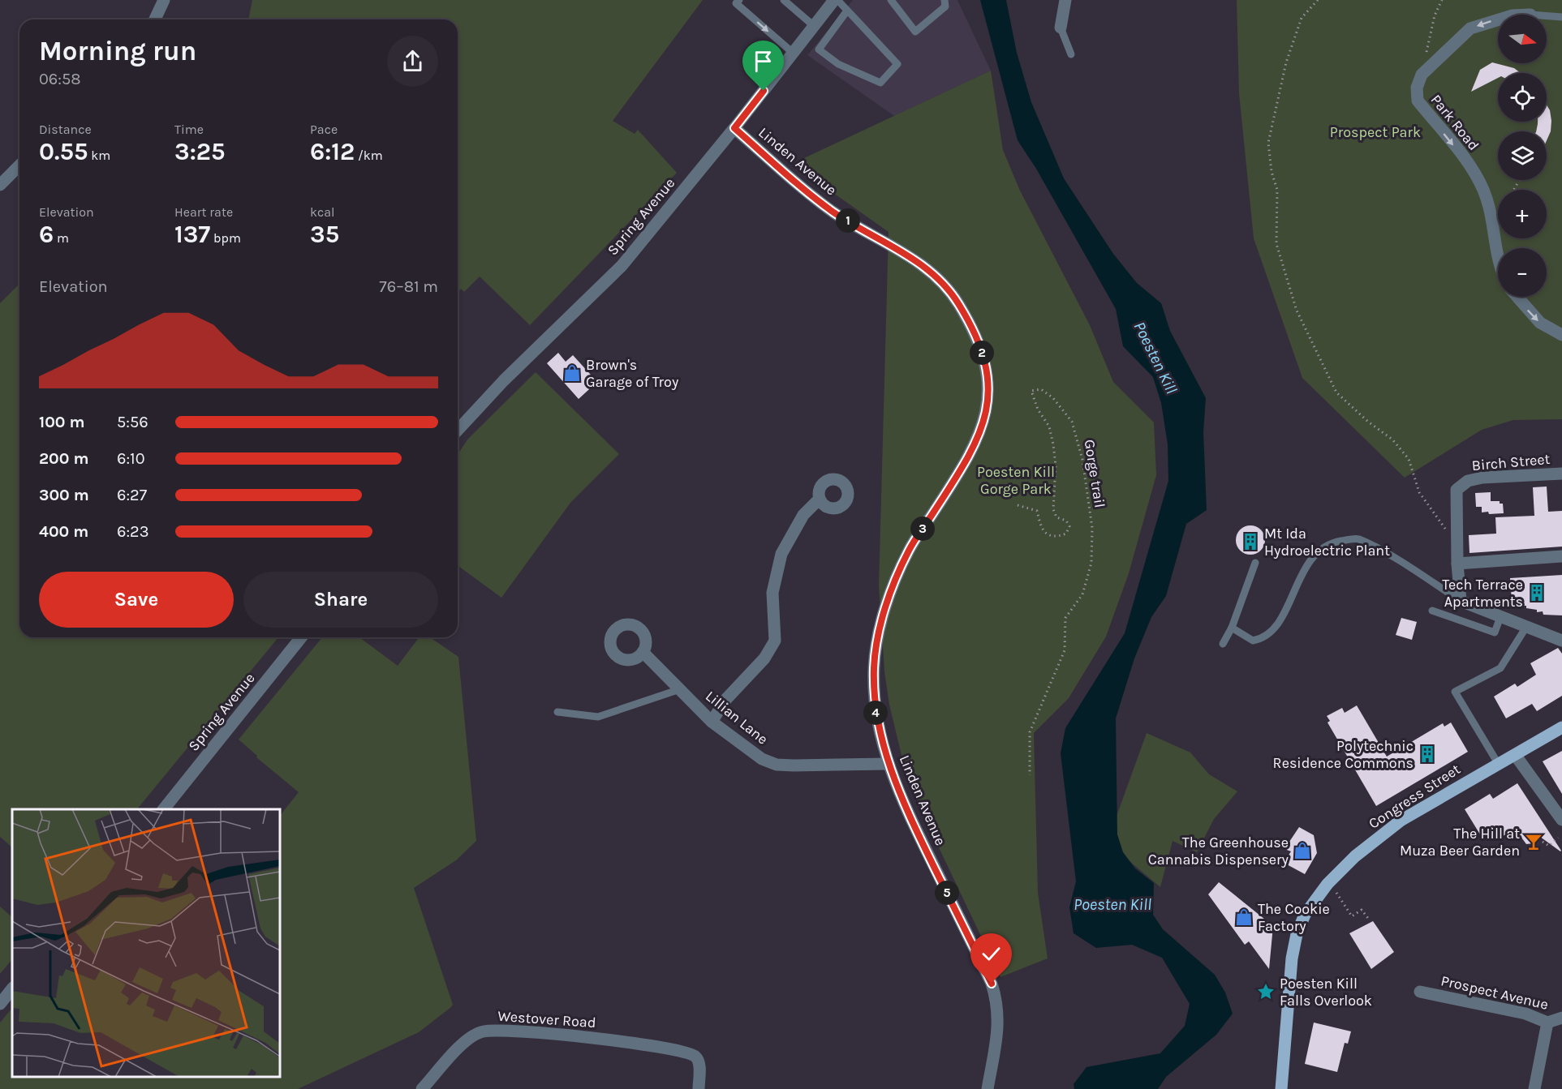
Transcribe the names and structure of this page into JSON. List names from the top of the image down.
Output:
{
  "streets": {
    "main road": ["Congress Street"],
    "street": [
      "Park Road",
      "Linden Avenue",
      "Spring Avenue",
      "Birch Street",
      "Lillian Lane",
      "Prospect Avenue",
      "Westover Road"
    ],
    "path": ["Gorge trail"]
  },
  "crossings": [
    ["Linden Avenue", "Spring Avenue"],
    ["Linden Avenue", "Lillian Lane"]
  ],
  "one_way": ["Park Road"],
  "water": ["Poesten Kill"],
  "parks": ["Prospect Park", "Poesten Kill Gorge Park"],
  "places": {
    "shop": ["Brown's Garage of Troy", "The Greenhouse Cannabis Dispensery", "The Cookie Factory"],
    "building": ["Mt Ida Hydroelectric Plant", "Tech Terrace Apartments", "Polytechnic Residence Commons"],
    "bar": ["The Hill at Muza Beer Garden"],
    "place": ["Poesten Kill Falls Overlook"]
  },
  "north": "right",
  "page": {
    "map_buttons": ["+", "−"],
    "heading": ["Morning run", "06:58"],
    "stats": [
      ["Distance", "0.55 km"],
      ["Time", "3:25"],
      ["Pace", "6:12 /km"],
      ["Elevation", "6 m"],
      ["Heart rate", "137 bpm"],
      ["kcal", "35"]
    ],
    "pins": [
      "1",
      "2",
      "3",
      "4",
      "5"
    ],
    "chart": ["Elevation", "76–81 m"],
    "list": [
      {
        "name": "100 m",
        "note": "5:56"
      },
      {
        "name": "200 m",
        "note": "6:10"
      },
      {
        "name": "300 m",
        "note": "6:27"
      },
      {
        "name": "400 m",
        "note": "6:23"
      }
    ],
    "buttons": ["Save", "Share"]
  }
}
